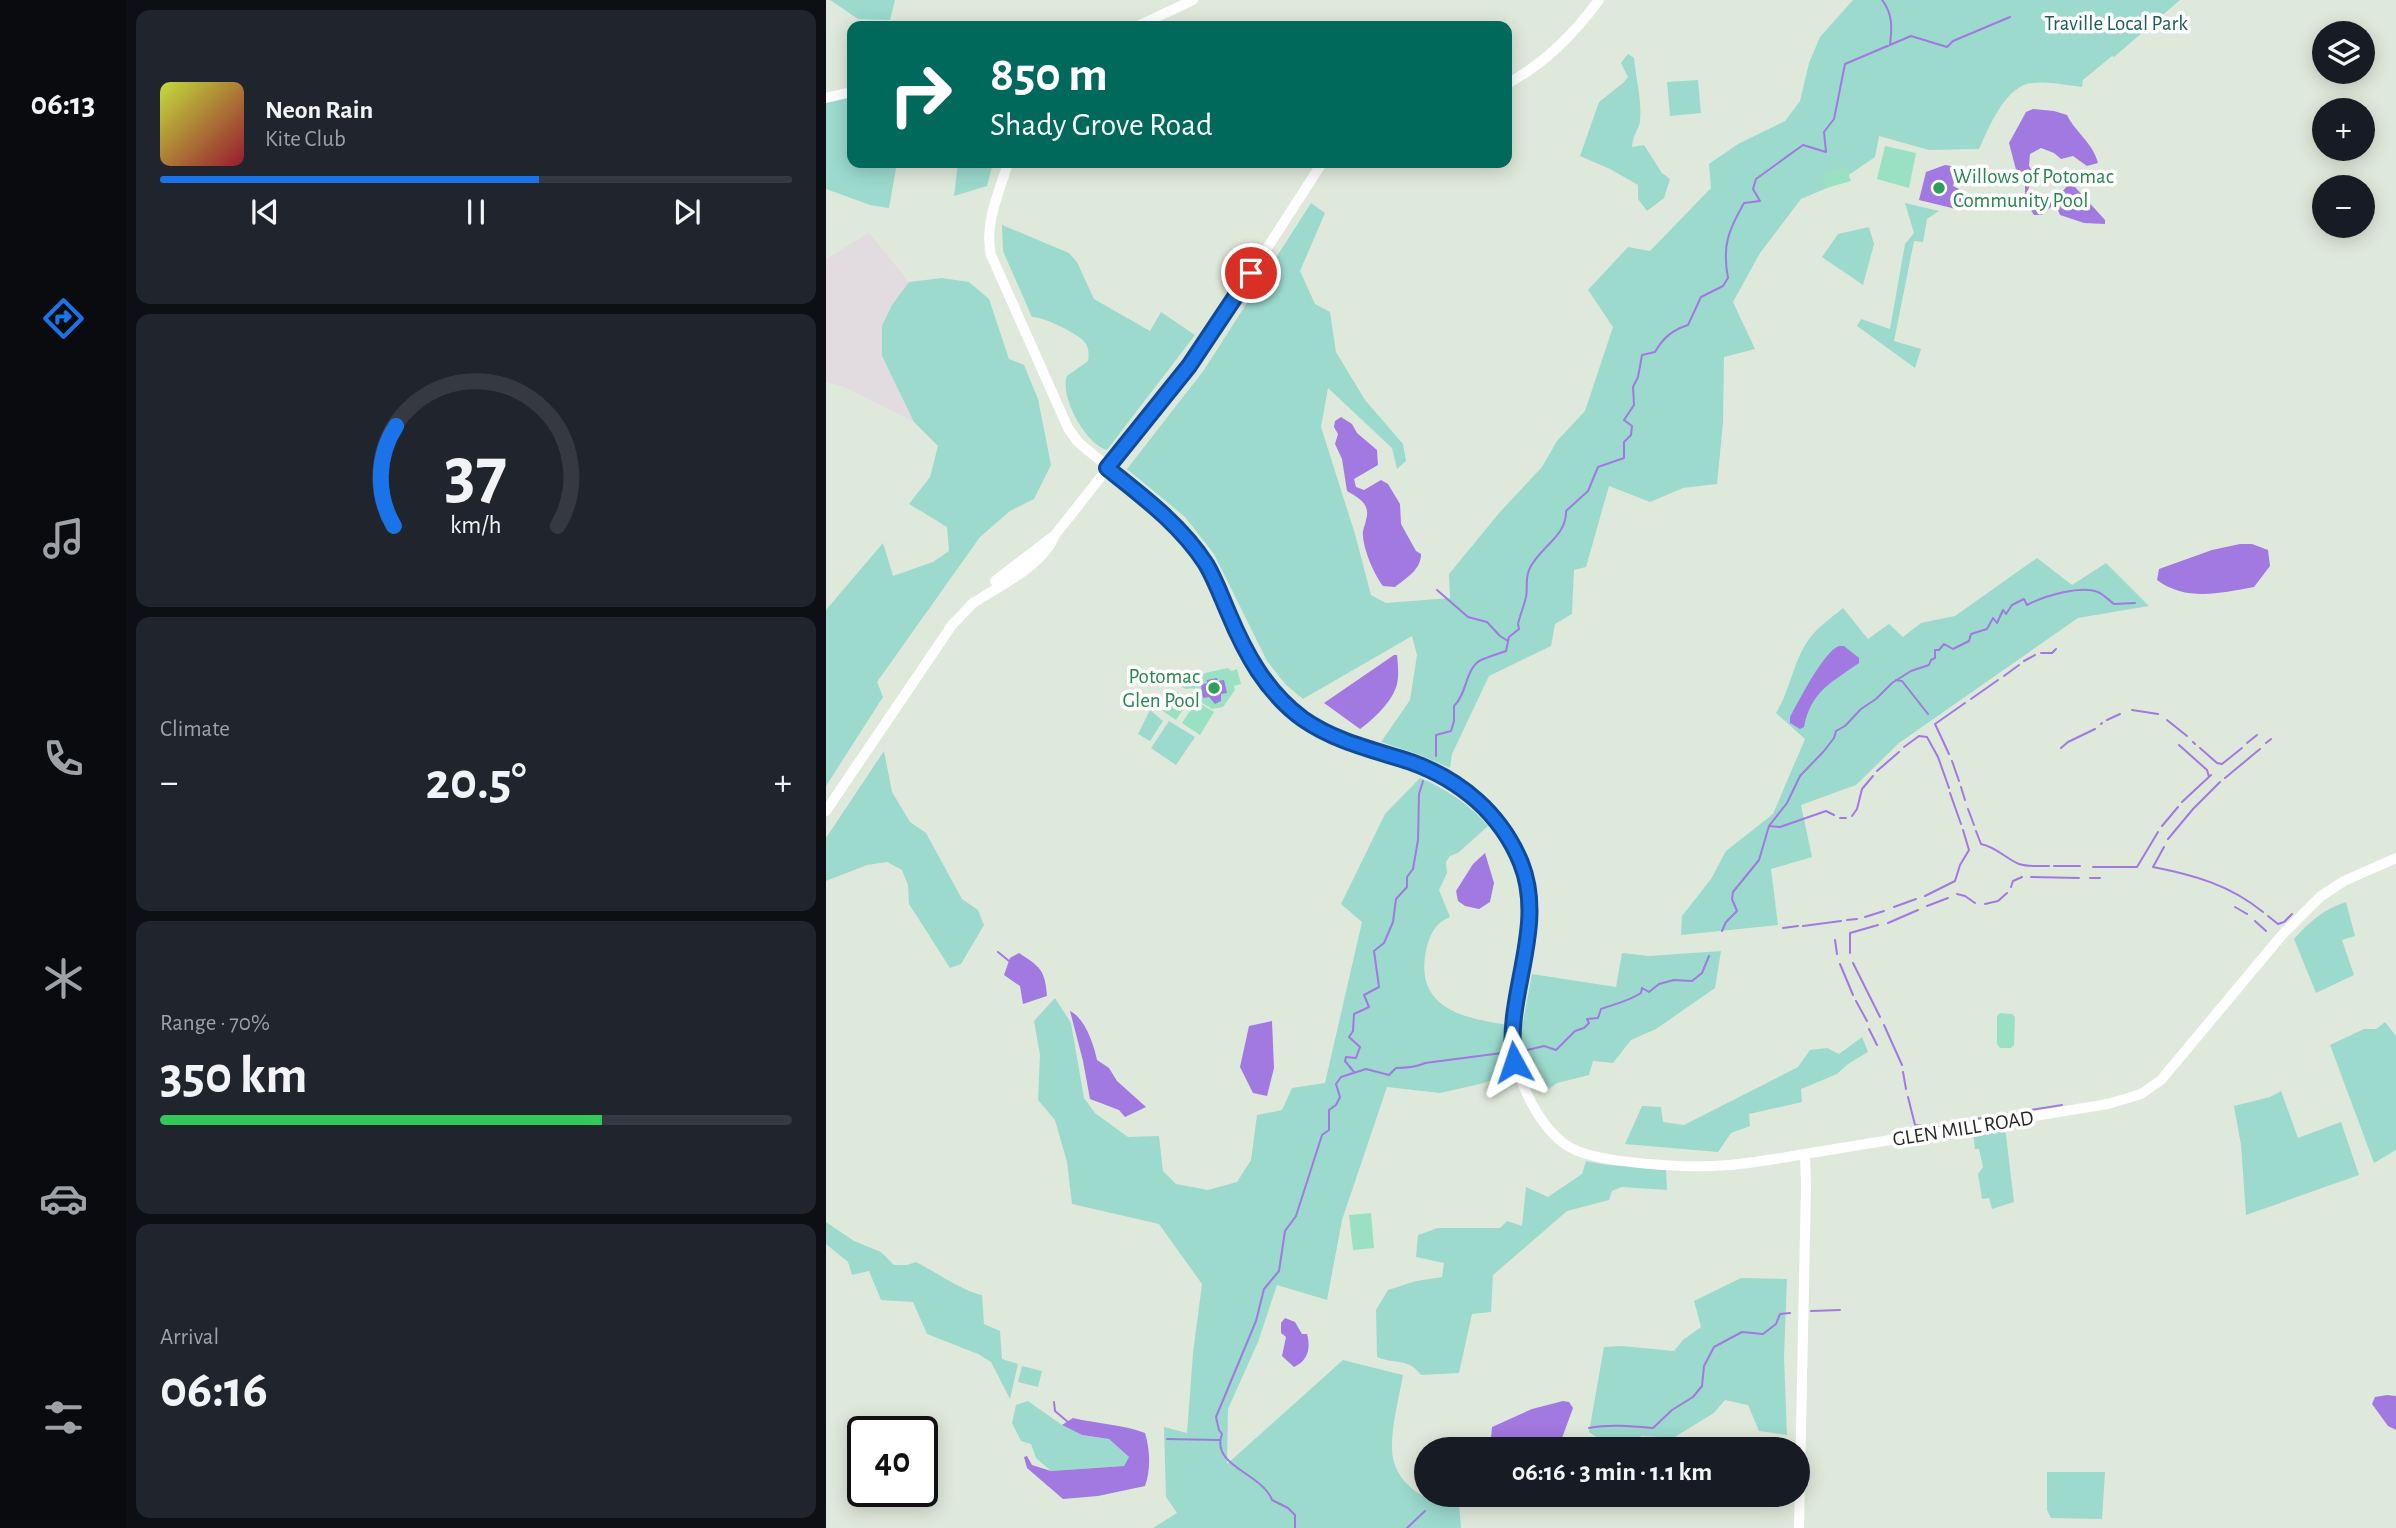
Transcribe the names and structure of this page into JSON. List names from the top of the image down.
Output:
{
  "streets": {
    "main road": ["GLEN MILL ROAD"]
  },
  "parks": ["Traville Local Park"],
  "places": ["Willows of Potomac Community Pool", "Potomac Glen Pool"],
  "page": {
    "tabs": "06:13",
    "map_buttons": ["+", "−"],
    "turn": ["850 m", "Shady Grove Road"],
    "song": ["Neon Rain", "Kite Club"],
    "tile": [
      "Climate",
      ["Range · 70%", "350 km"],
      ["Arrival", "06:16"]
    ],
    "heat": ["−", "20.5°", "+"],
    "limit": "40",
    "trip": "06:16 · 3 min · 1.1 km",
    "gauge": ["37", "km/h"]
  }
}
